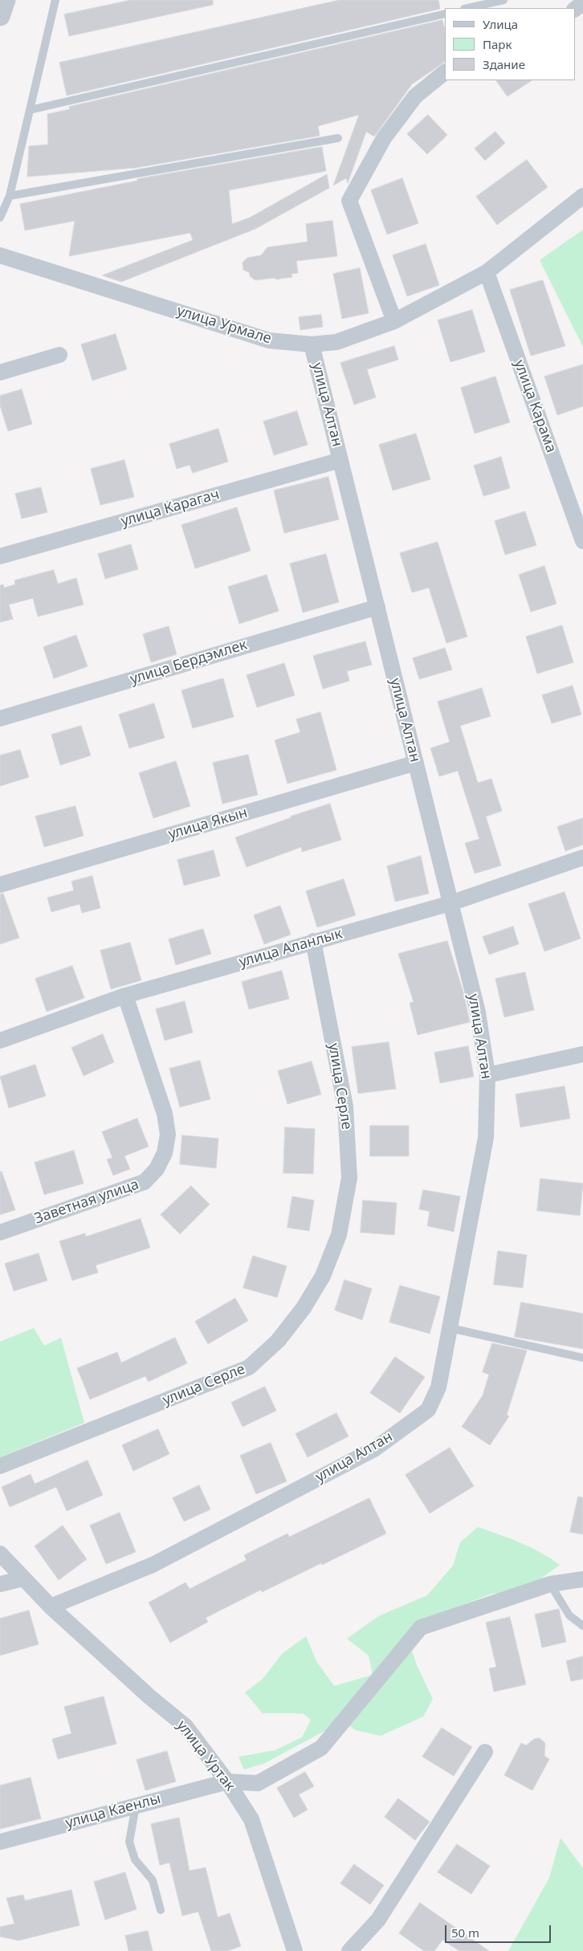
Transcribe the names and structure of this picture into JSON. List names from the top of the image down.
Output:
{
  "streets": {
    "street": [
      "улица Урмале",
      "улица Алтан",
      "улица Карама",
      "улица Карагач",
      "улица Бердэмлек",
      "улица Якын",
      "улица Аланлык",
      "улица Серле",
      "Заветная улица",
      "улица Уртак",
      "улица Каенлы"
    ]
  },
  "crossings": [
    ["улица Урмале", "улица Алтан"],
    ["улица Урмале", "улица Карама"],
    ["улица Алтан", "улица Карагач"],
    ["улица Алтан", "улица Бердэмлек"],
    ["улица Алтан", "улица Якын"],
    ["улица Алтан", "улица Аланлык"],
    ["улица Алтан", "улица Уртак"],
    ["улица Аланлык", "улица Серле"],
    ["улица Аланлык", "Заветная улица"],
    ["улица Уртак", "улица Каенлы"]
  ],
  "legend": ["Улица", "Парк", "Здание"],
  "scale_bar": "50 m"
}
